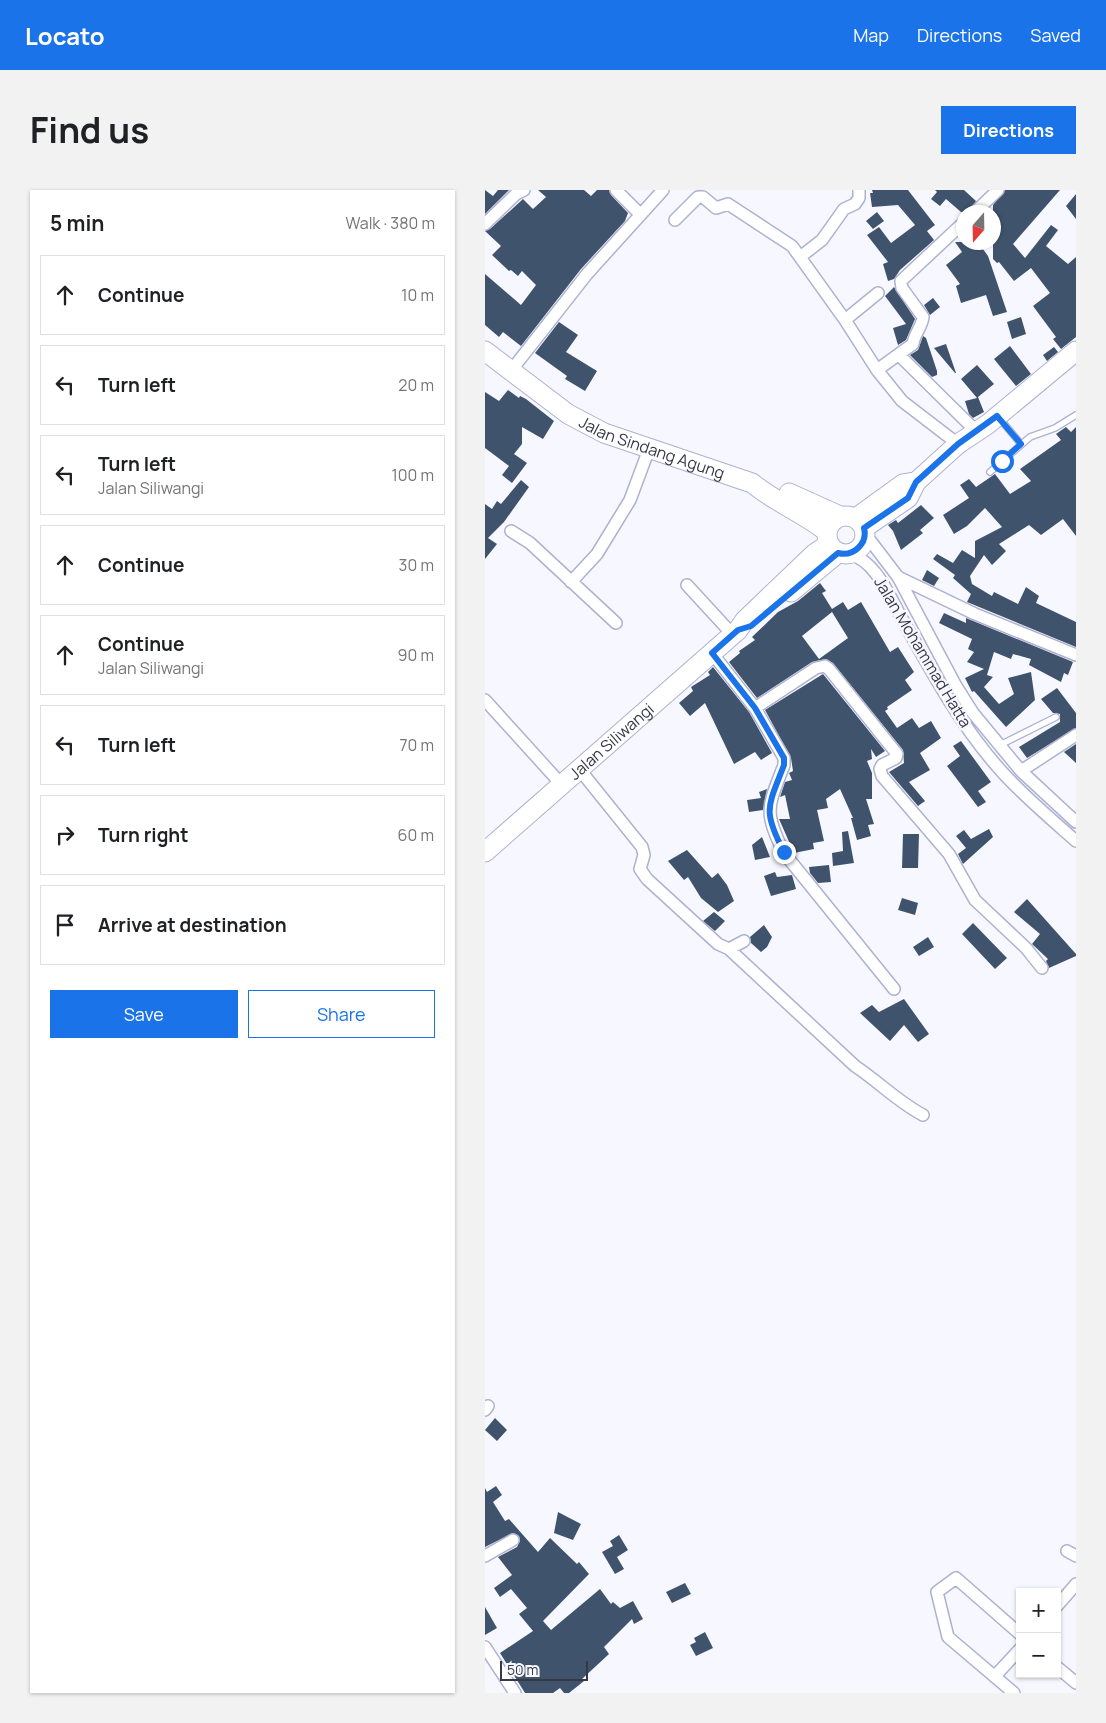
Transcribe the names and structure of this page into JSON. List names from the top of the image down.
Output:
{
  "streets": {
    "main road": ["Jalan Sindang Agung", "Jalan Siliwangi"],
    "street": ["Jalan Mohammad Hatta"]
  },
  "crossings": [
    ["Jalan Sindang Agung", "Jalan Mohammad Hatta"],
    ["Jalan Sindang Agung", "Jalan Siliwangi"],
    ["Jalan Mohammad Hatta", "Jalan Siliwangi"]
  ],
  "scale_bar": "50 m",
  "north": "bottom",
  "page": {
    "header": "Locato",
    "nav": ["Map", "Directions", "Saved"],
    "title": "Find us",
    "buttons": [
      "Directions",
      ["Save", "Share"]
    ],
    "heading": ["5 min", "Walk · 380 m"],
    "list": [
      ["Continue", "10 m"],
      ["Turn left", "20 m"],
      ["Turn left", "Jalan Siliwangi", "100 m"],
      ["Continue", "30 m"],
      ["Continue", "Jalan Siliwangi", "90 m"],
      ["Turn left", "70 m"],
      ["Turn right", "60 m"],
      "Arrive at destination"
    ],
    "map_buttons": ["+", "−"],
    "scale": "50 m"
  }
}
